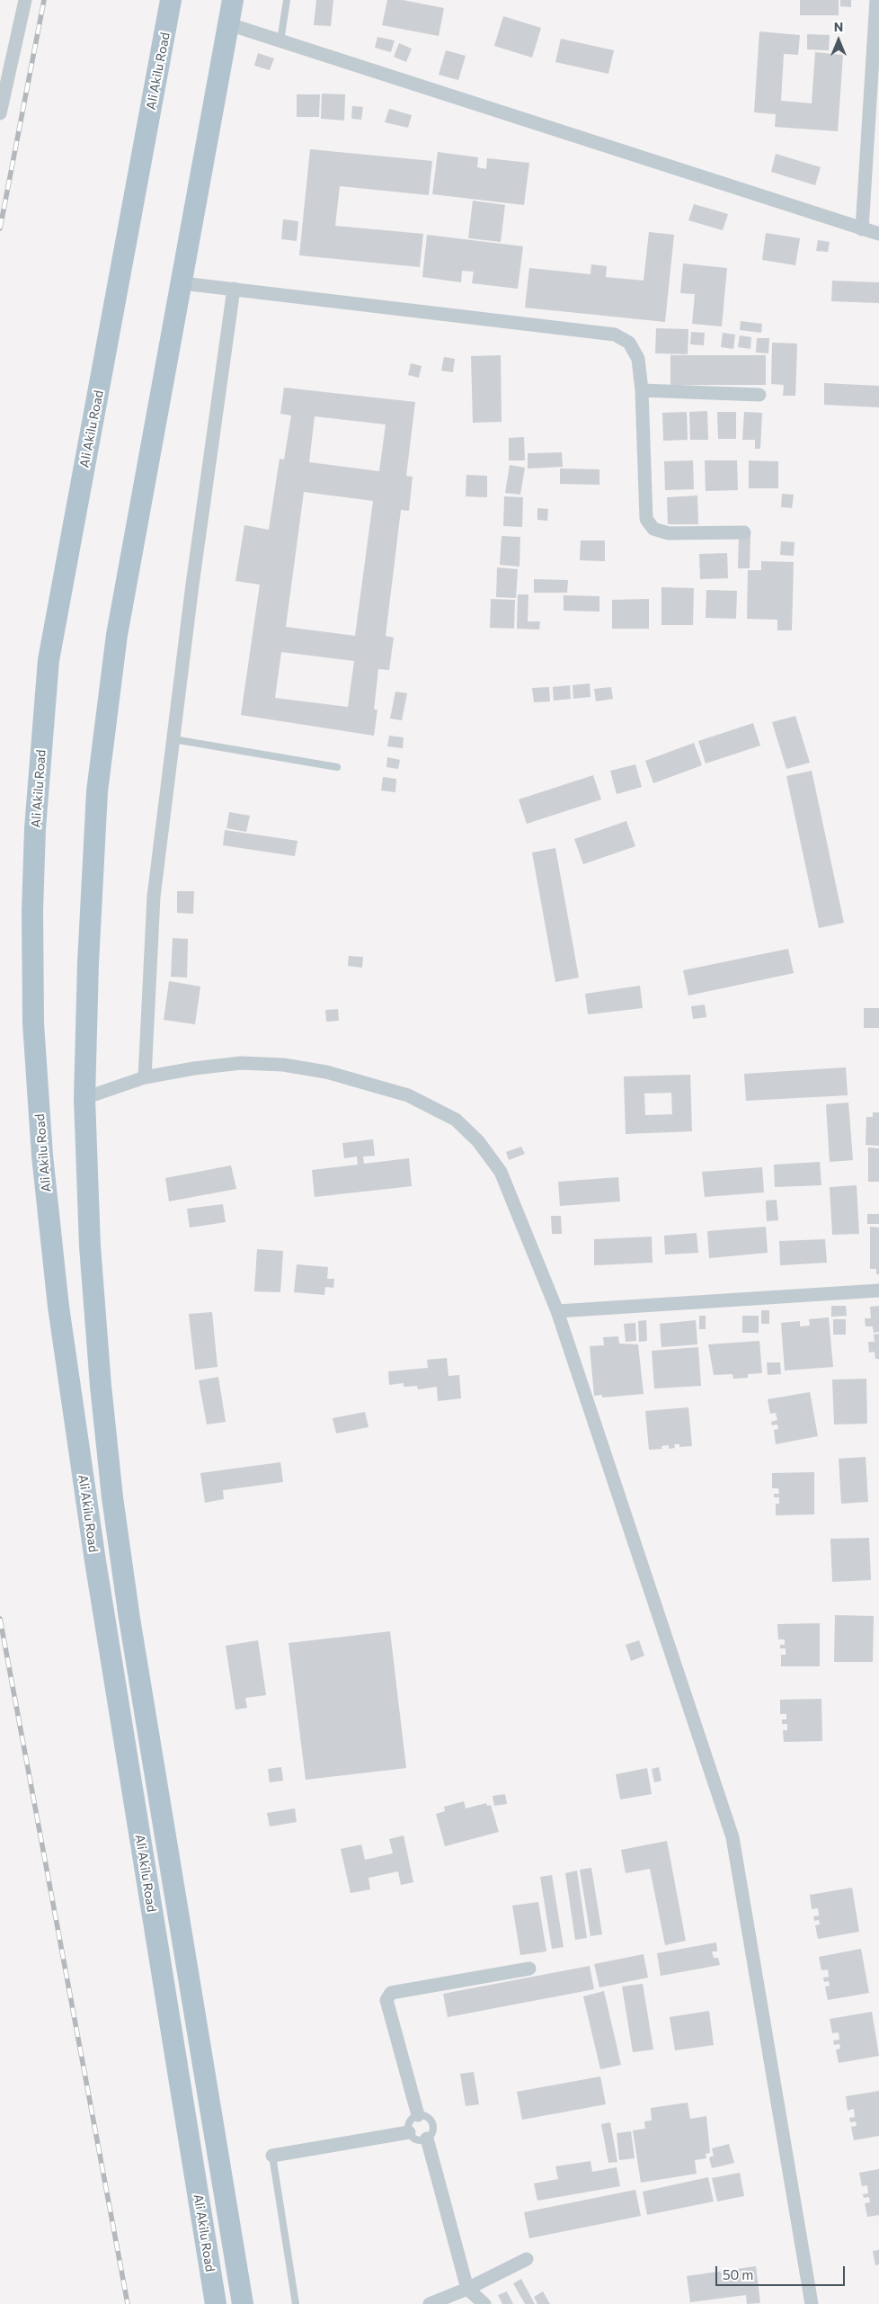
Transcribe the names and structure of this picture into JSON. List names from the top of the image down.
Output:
{
  "streets": {
    "main road": ["Ali Akilu Road"]
  },
  "scale_bar": "50 m",
  "north": "top"
}
